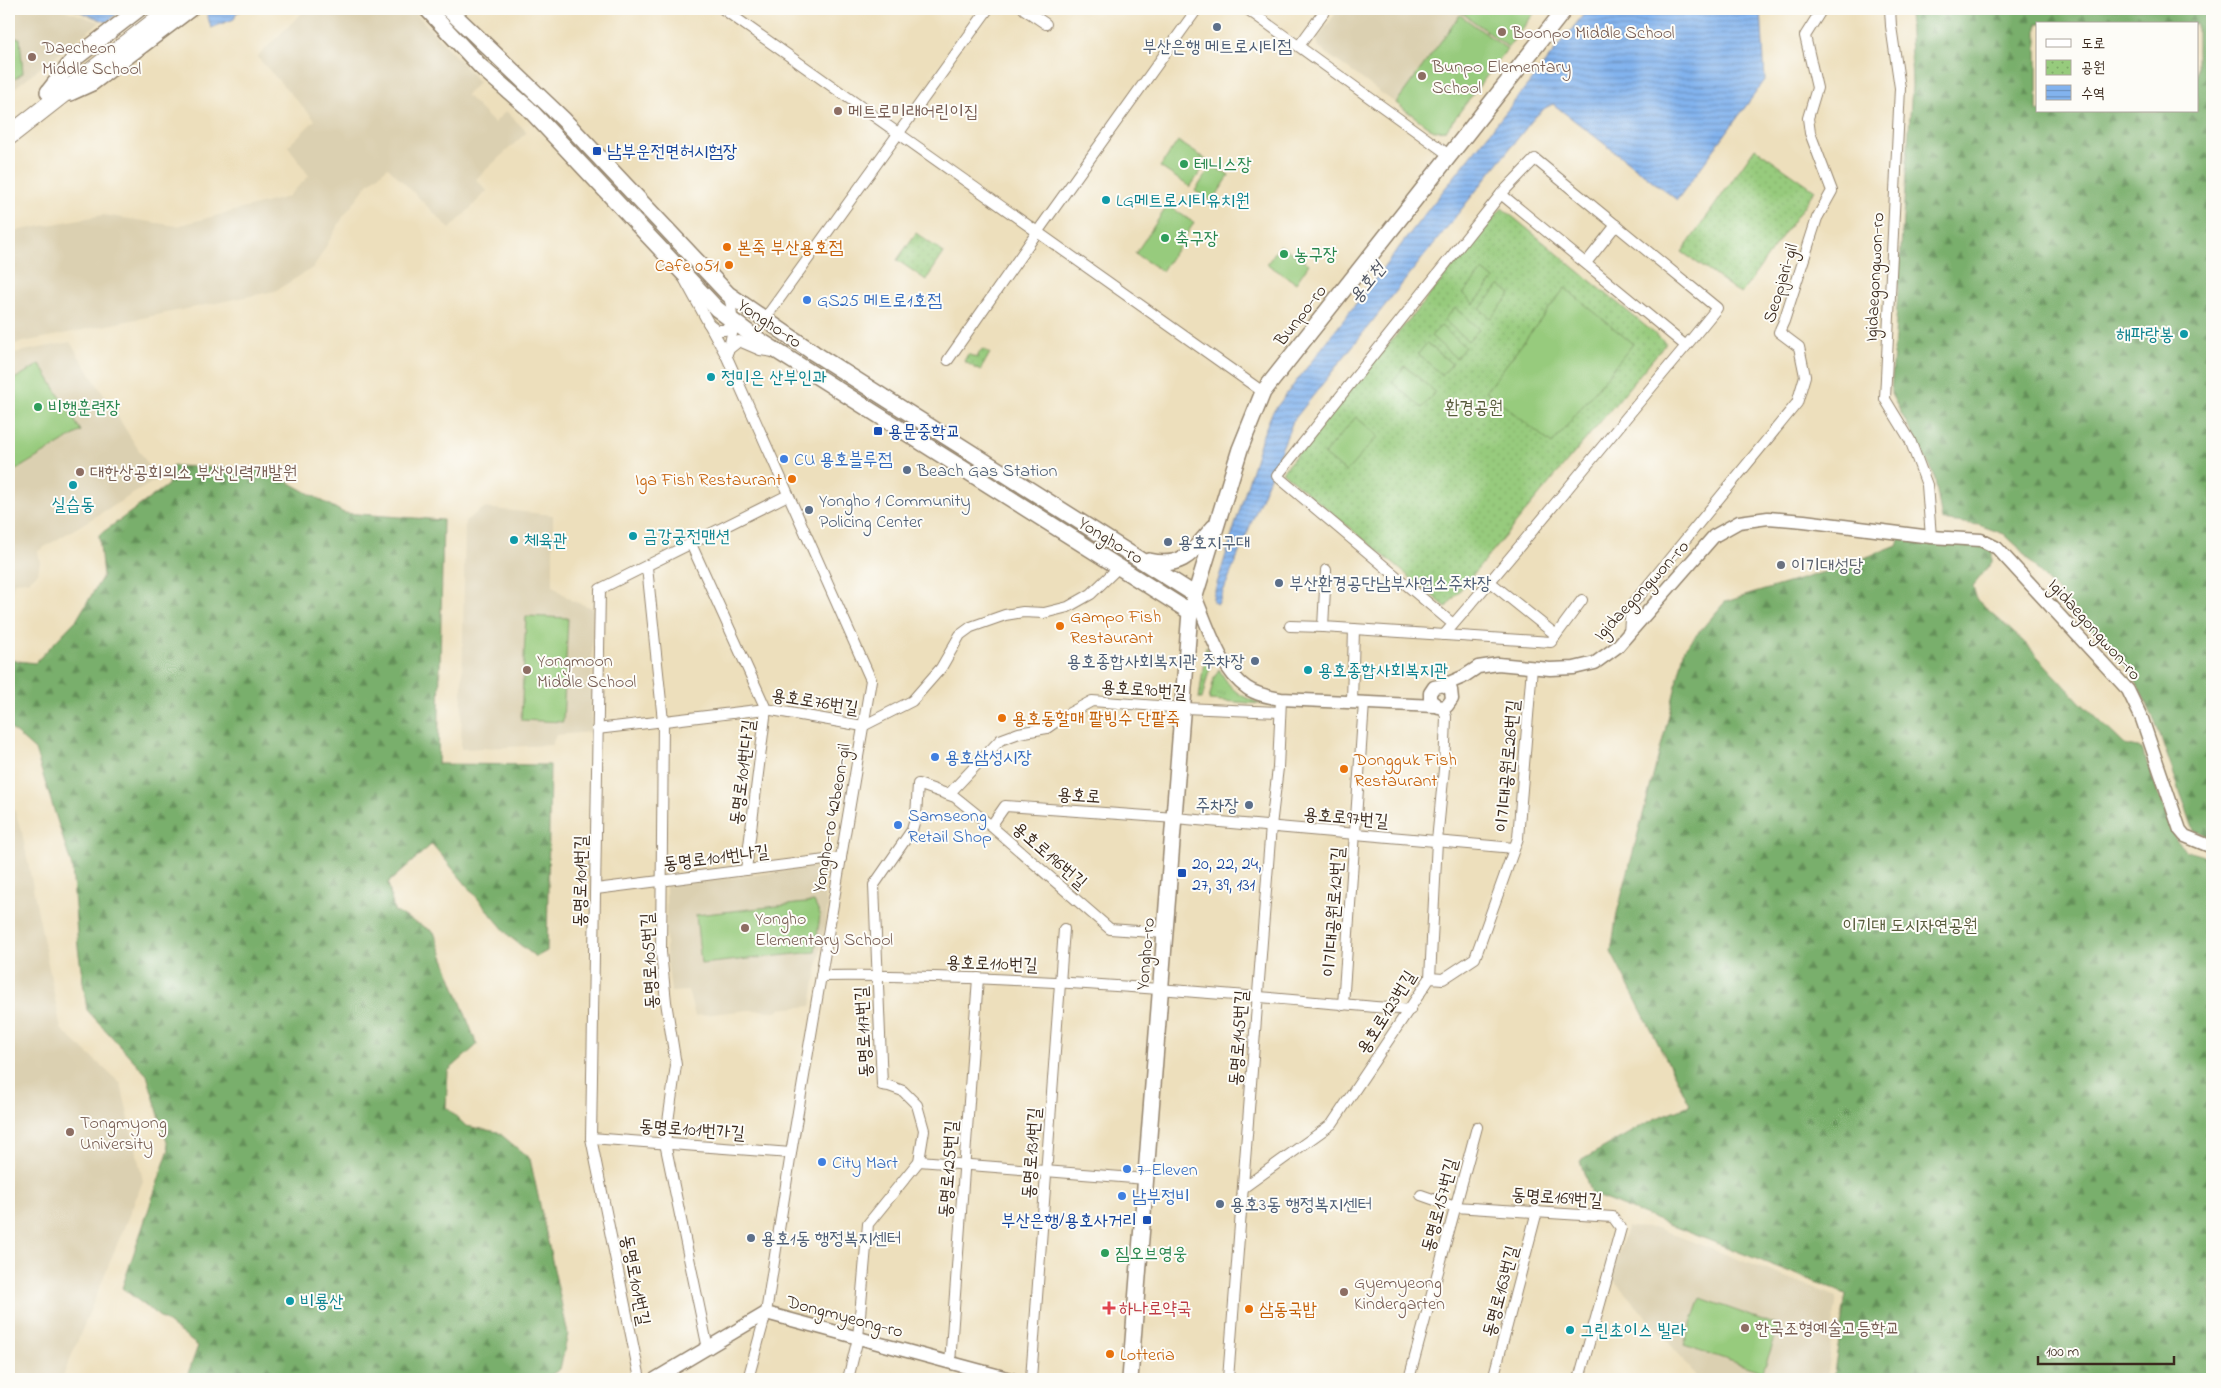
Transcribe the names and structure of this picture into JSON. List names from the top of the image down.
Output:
{
  "streets": {
    "main road": ["Bunpo-ro", "Yongho-ro"],
    "street": [
      "Igidaegongwon-ro",
      "Seopjari-gil",
      "용호로90번길",
      "용호로76번길",
      "이기대공원로26번길",
      "동명로101번다길",
      "용호로",
      "용호로97번길",
      "Yongho-ro 42beon-gil",
      "용호로196번길",
      "동명로101번나길",
      "동명로101번길",
      "이기대공원로12번길",
      "동명로105번길",
      "용호로110번길",
      "용호로123번길",
      "동명로117번길",
      "동명로145번길",
      "동명로101번가길",
      "동명로131번길",
      "동명로125번길",
      "동명로169번길",
      "동명로157번길",
      "동명로163번길",
      "Dongmyeong-ro"
    ]
  },
  "crossings": [
    ["Igidaegongwon-ro", "Seopjari-gil"],
    ["Igidaegongwon-ro", "Bunpo-ro"],
    ["Igidaegongwon-ro", "Yongho-ro"],
    ["Igidaegongwon-ro", "이기대공원로26번길"],
    ["Igidaegongwon-ro", "이기대공원로12번길"],
    ["Igidaegongwon-ro", "용호로123번길"],
    ["Igidaegongwon-ro", "동명로145번길"],
    ["Bunpo-ro", "Yongho-ro"],
    ["Yongho-ro", "용호로90번길"],
    ["Yongho-ro", "용호로76번길"],
    ["Yongho-ro", "용호로"],
    ["Yongho-ro", "용호로97번길"],
    ["Yongho-ro", "Yongho-ro 42beon-gil"],
    ["Yongho-ro", "용호로196번길"],
    ["Yongho-ro", "용호로110번길"],
    ["용호로90번길", "용호로196번길"],
    ["용호로90번길", "동명로145번길"],
    ["용호로76번길", "동명로101번다길"],
    ["용호로76번길", "Yongho-ro 42beon-gil"],
    ["용호로76번길", "동명로101번길"],
    ["용호로76번길", "동명로105번길"],
    ["이기대공원로26번길", "용호로97번길"],
    ["이기대공원로26번길", "용호로123번길"],
    ["동명로101번다길", "동명로101번나길"],
    ["동명로101번다길", "동명로101번길"],
    ["용호로", "용호로97번길"],
    ["용호로", "용호로196번길"],
    ["용호로97번길", "이기대공원로12번길"],
    ["용호로97번길", "용호로123번길"],
    ["용호로97번길", "동명로145번길"],
    ["Yongho-ro 42beon-gil", "동명로101번나길"],
    ["Yongho-ro 42beon-gil", "동명로101번길"],
    ["Yongho-ro 42beon-gil", "용호로110번길"],
    ["Yongho-ro 42beon-gil", "동명로101번가길"],
    ["Yongho-ro 42beon-gil", "Dongmyeong-ro"],
    ["용호로196번길", "동명로117번길"],
    ["동명로101번나길", "동명로101번길"],
    ["동명로101번나길", "동명로105번길"],
    ["동명로101번길", "동명로105번길"],
    ["동명로101번길", "동명로101번가길"],
    ["이기대공원로12번길", "용호로110번길"],
    ["동명로105번길", "동명로101번가길"],
    ["동명로105번길", "Dongmyeong-ro"],
    ["용호로110번길", "용호로123번길"],
    ["용호로110번길", "동명로117번길"],
    ["용호로110번길", "동명로145번길"],
    ["용호로110번길", "동명로131번길"],
    ["용호로110번길", "동명로125번길"],
    ["용호로123번길", "동명로145번길"],
    ["동명로125번길", "Dongmyeong-ro"],
    ["동명로169번길", "동명로157번길"],
    ["동명로169번길", "동명로163번길"]
  ],
  "water": ["용호천"],
  "parks": ["환경공원", "이기대 도시자연공원"],
  "places": {
    "other": [
      "부산은행 메트로시티점",
      "Boonpo Middle School",
      "Daecheon Middle School",
      "Bunpo Elementary School",
      "메트로미래어린이집",
      "테니스장",
      "LG메트로시티유치원",
      "축구장",
      "본죽 부산용호점",
      "농구장",
      "Cafe 051",
      "GS25 메트로1호점",
      "해파랑봉",
      "정미은 산부인과",
      "비행훈련장",
      "CU 용호블루점",
      "Beach Gas Station",
      "대한상공회의소 부산인력개발원",
      "Iga Fish Restaurant",
      "실습동",
      "Yongho 1 Community Policing Center",
      "금강궁전맨션",
      "체육관",
      "용호지구대",
      "이기대성당",
      "부산환경공단남부사업소주차장",
      "Gampo Fish Restaurant",
      "용호종합사회복지관 주차장",
      "Yongmoon Middle School",
      "용호종합사회복지관",
      "용호동할매 팥빙수 단팥죽",
      "용호삼성시장",
      "Dongguk Fish Restaurant",
      "주차장",
      "Samseong Retail Shop",
      "Yongho Elementary School",
      "Tongmyong University",
      "City Mart",
      "7-Eleven",
      "남부정비",
      "용호3동 행정복지센터",
      "용호1동 행정복지센터",
      "짐오브영웅",
      "Gyemyeong Kindergarten",
      "비룡산",
      "삼동국밥",
      "한국조형예술고등학교",
      "그린초이스 빌라",
      "Lotteria"
    ],
    "transit": [
      "남부운전면허시험장",
      "용문중학교",
      "20, 22, 24, 27, 39, 131",
      "부산은행/용호사거리"
    ],
    "health": ["하나로약국"]
  },
  "legend": ["도로", "공원", "수역"],
  "scale_bar": "100 m"
}
